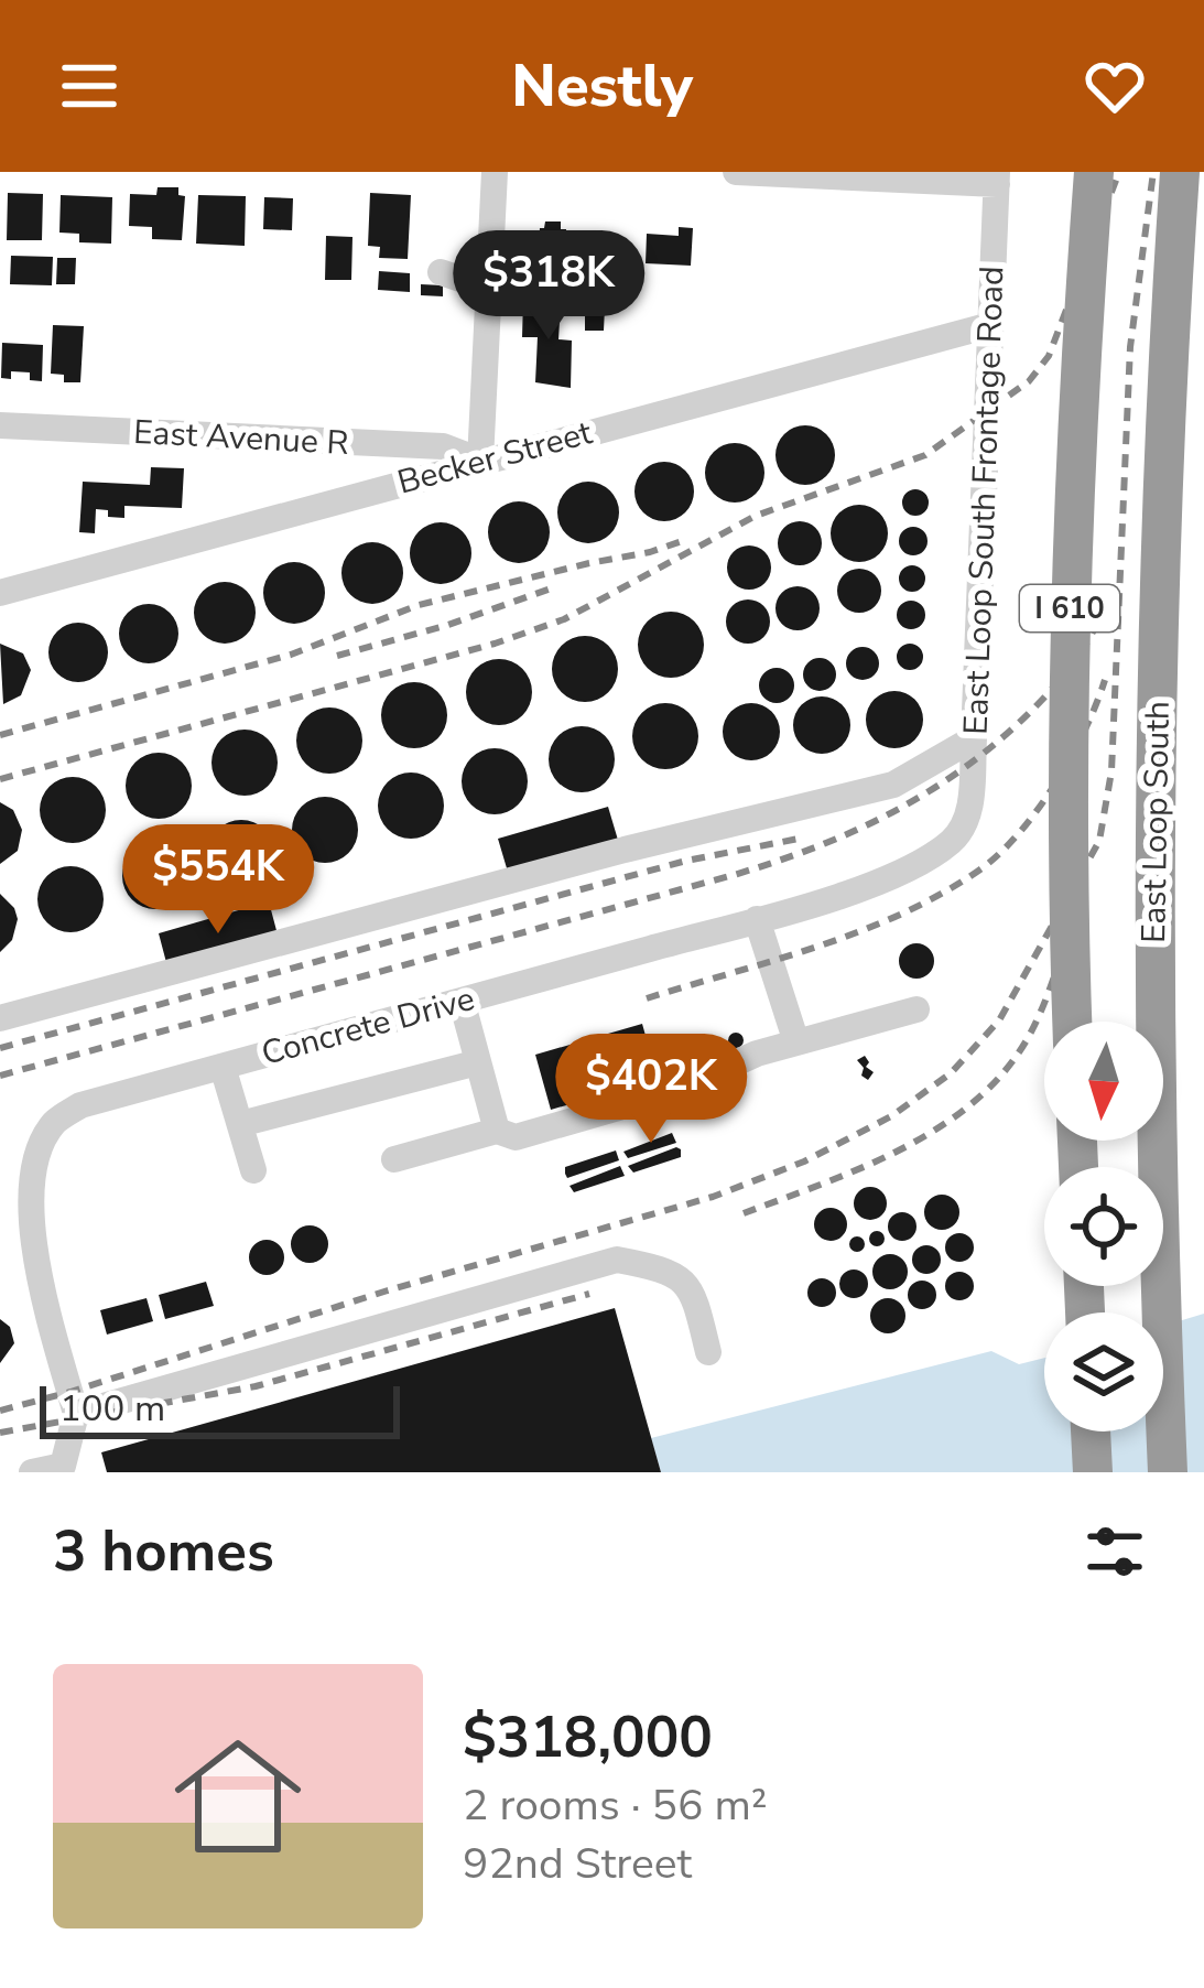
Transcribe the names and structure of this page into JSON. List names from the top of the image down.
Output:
{
  "streets": {
    "highway": ["I 610", "East Loop South"],
    "street": [
      "East Avenue R",
      "Becker Street",
      "East Loop South Frontage Road",
      "Concrete Drive"
    ]
  },
  "crossings": [
    ["East Avenue R", "Becker Street"],
    ["Becker Street", "East Loop South Frontage Road"],
    ["East Loop South Frontage Road", "Concrete Drive"]
  ],
  "scale_bar": "100 m",
  "north": "bottom",
  "page": {
    "header": "Nestly",
    "price": ["$318K", "$554K", "$402K"],
    "scale": "100 m",
    "heading": "3 homes",
    "list": [
      {
        "name": "$318,000",
        "note": "2 rooms · 56 m² · 92nd Street"
      }
    ]
  }
}
